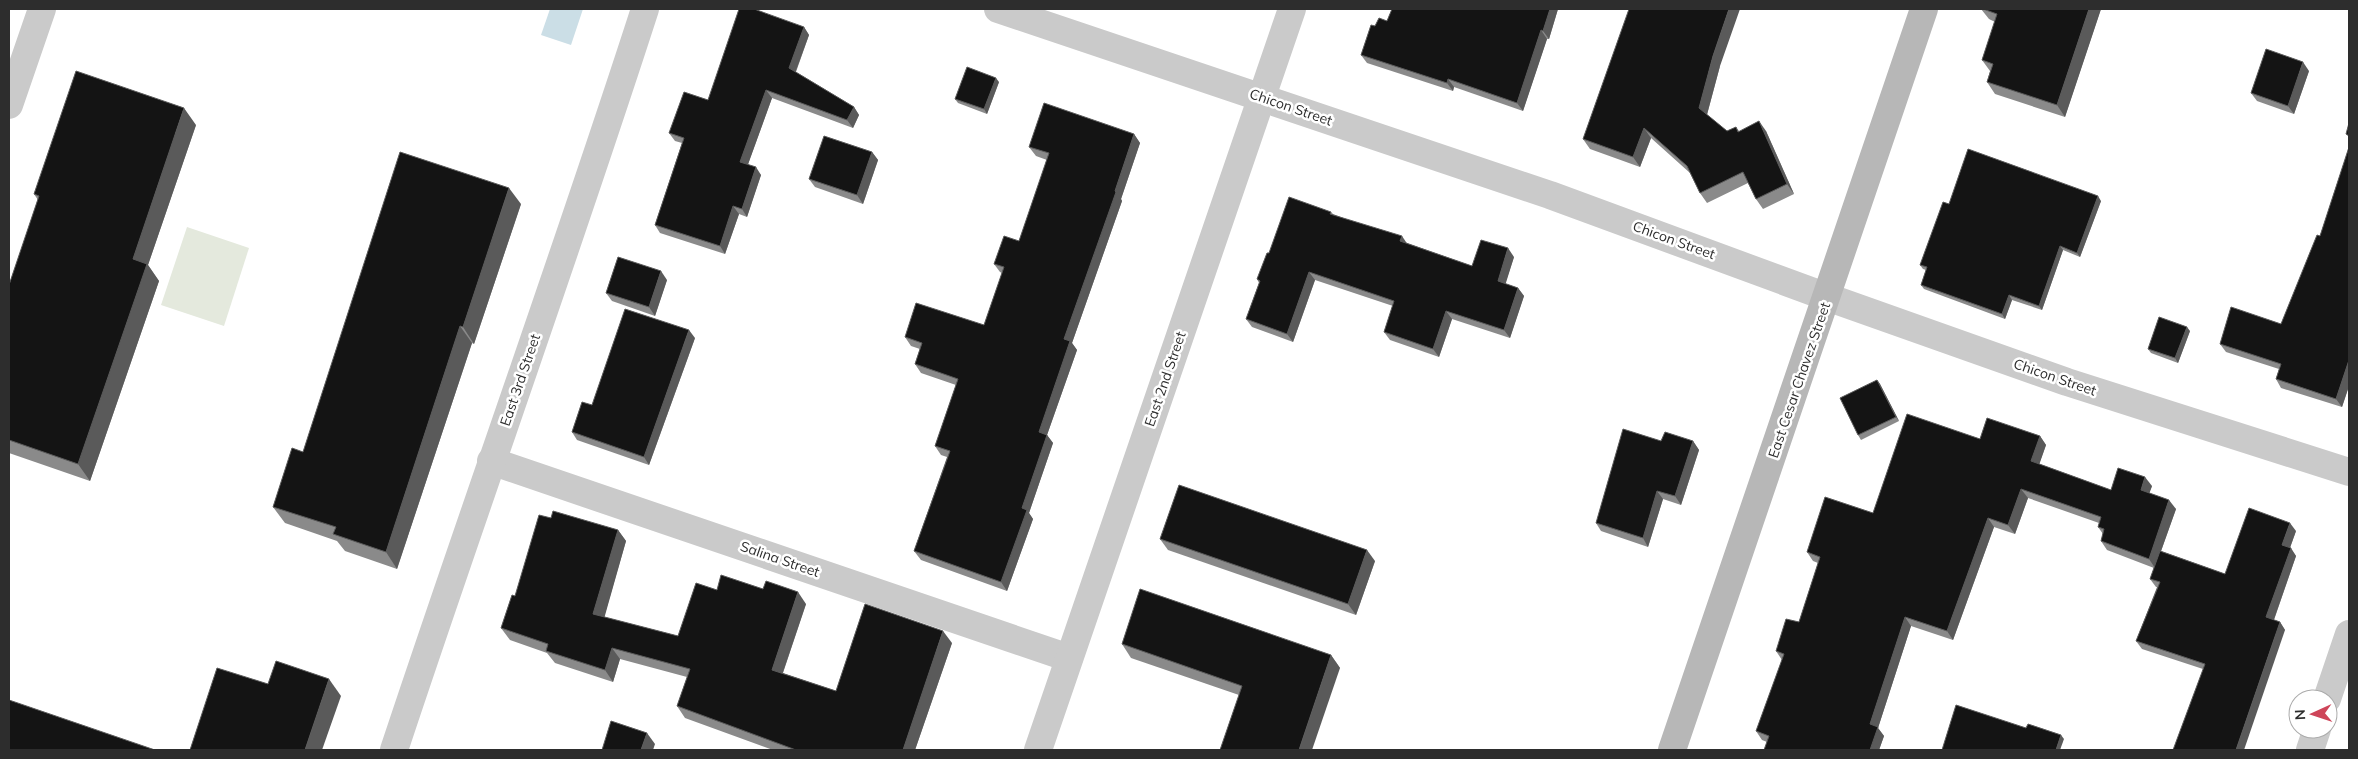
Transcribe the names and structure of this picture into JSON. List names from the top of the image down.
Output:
{
  "streets": {
    "main road": ["East Cesar Chavez Street"],
    "street": [
      "Chicon Street",
      "East 2nd Street",
      "East 3rd Street",
      "Salina Street"
    ]
  },
  "crossings": [
    ["Chicon Street", "East 2nd Street"],
    ["Chicon Street", "East Cesar Chavez Street"],
    ["East 2nd Street", "Salina Street"],
    ["East 3rd Street", "Salina Street"]
  ],
  "north": "left"
}
